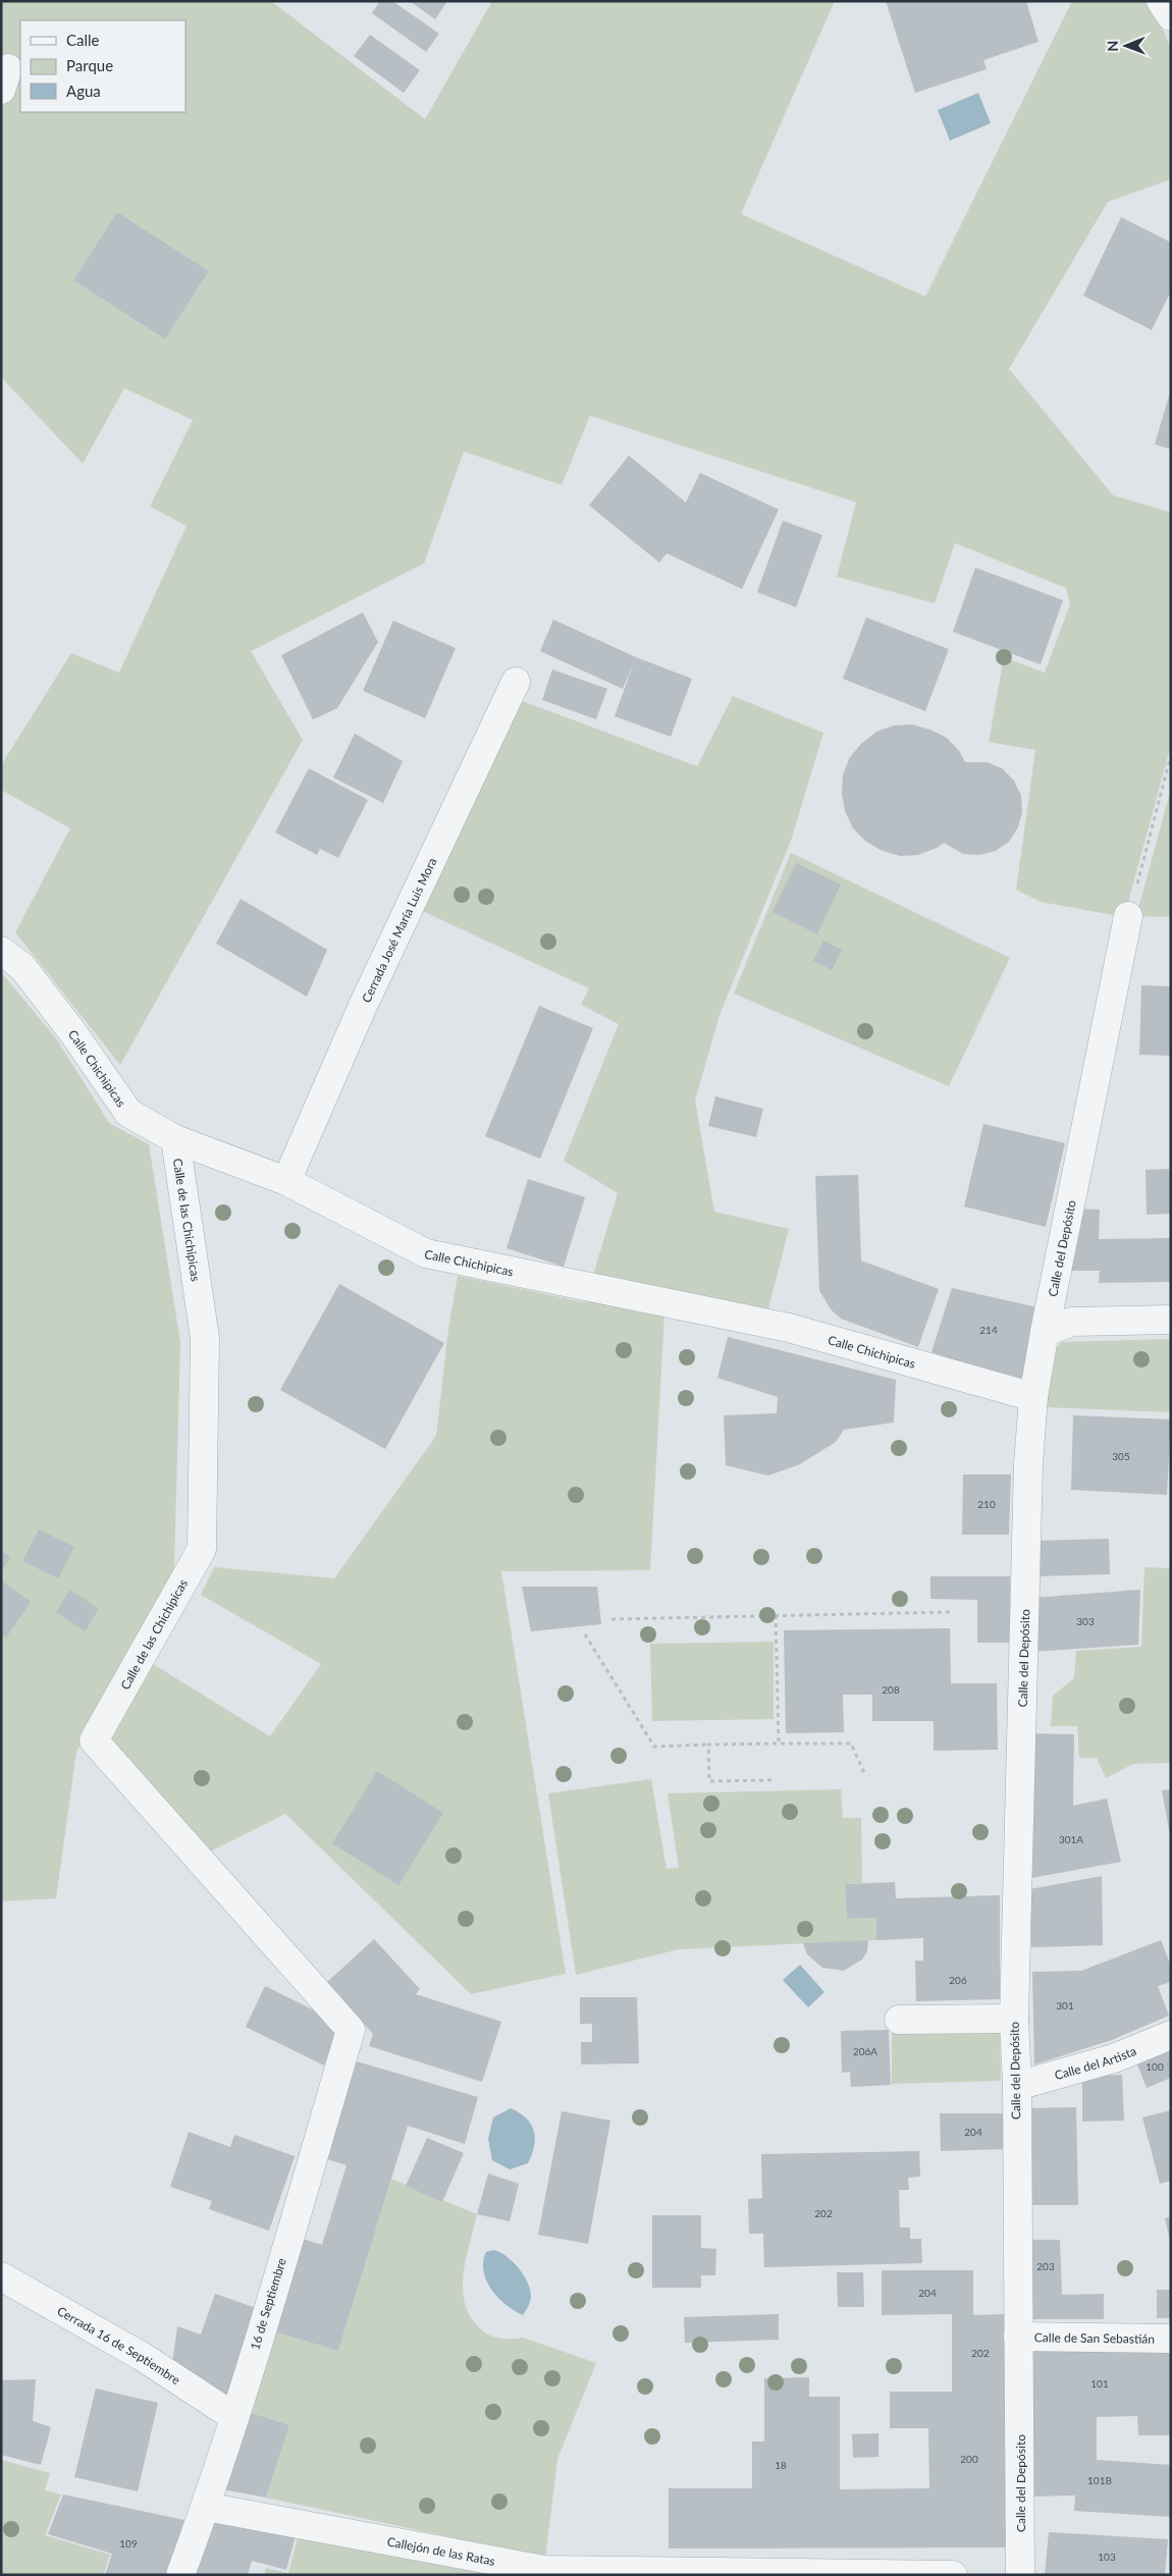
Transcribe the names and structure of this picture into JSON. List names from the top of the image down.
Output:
{
  "streets": {
    "street": [
      "Cerrada José María Luis Mora",
      "Calle Chichipicas",
      "Calle de las Chichipicas",
      "Calle del Depósito",
      "Calle del Artista",
      "16 de Septiembre",
      "Calle de San Sebastián",
      "Cerrada 16 de Septiembre",
      "Callejón de las Ratas"
    ]
  },
  "crossings": [
    ["Cerrada José María Luis Mora", "Calle Chichipicas"],
    ["Calle Chichipicas", "Calle de las Chichipicas"],
    ["Calle Chichipicas", "Calle del Depósito"],
    ["Calle de las Chichipicas", "16 de Septiembre"],
    ["Calle del Depósito", "Calle del Artista"],
    ["Calle del Depósito", "Calle de San Sebastián"],
    ["16 de Septiembre", "Cerrada 16 de Septiembre"],
    ["16 de Septiembre", "Callejón de las Ratas"]
  ],
  "house_numbers": [
    "214",
    "305",
    "210",
    "303",
    "208",
    "301A",
    "206",
    "301",
    "206A",
    "100",
    "204",
    "202",
    "203",
    "204",
    "202",
    "101",
    "200",
    "18",
    "101B",
    "109",
    "103"
  ],
  "legend": ["Calle", "Parque", "Agua"],
  "north": "left"
}
